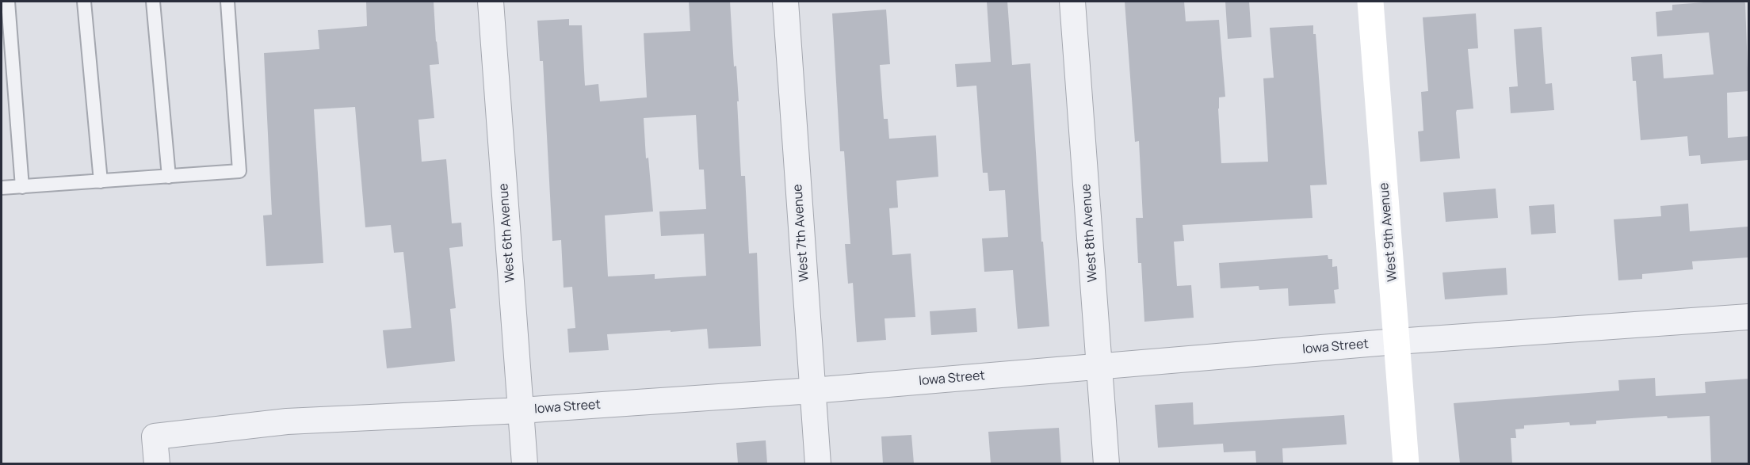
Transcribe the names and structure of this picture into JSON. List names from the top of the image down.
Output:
{
  "streets": {
    "main road": ["West 9th Avenue"],
    "street": [
      "West 6th Avenue",
      "West 7th Avenue",
      "West 8th Avenue",
      "Iowa Street"
    ]
  },
  "crossings": [
    ["West 9th Avenue", "Iowa Street"],
    ["West 6th Avenue", "Iowa Street"],
    ["West 7th Avenue", "Iowa Street"],
    ["West 8th Avenue", "Iowa Street"]
  ]
}
